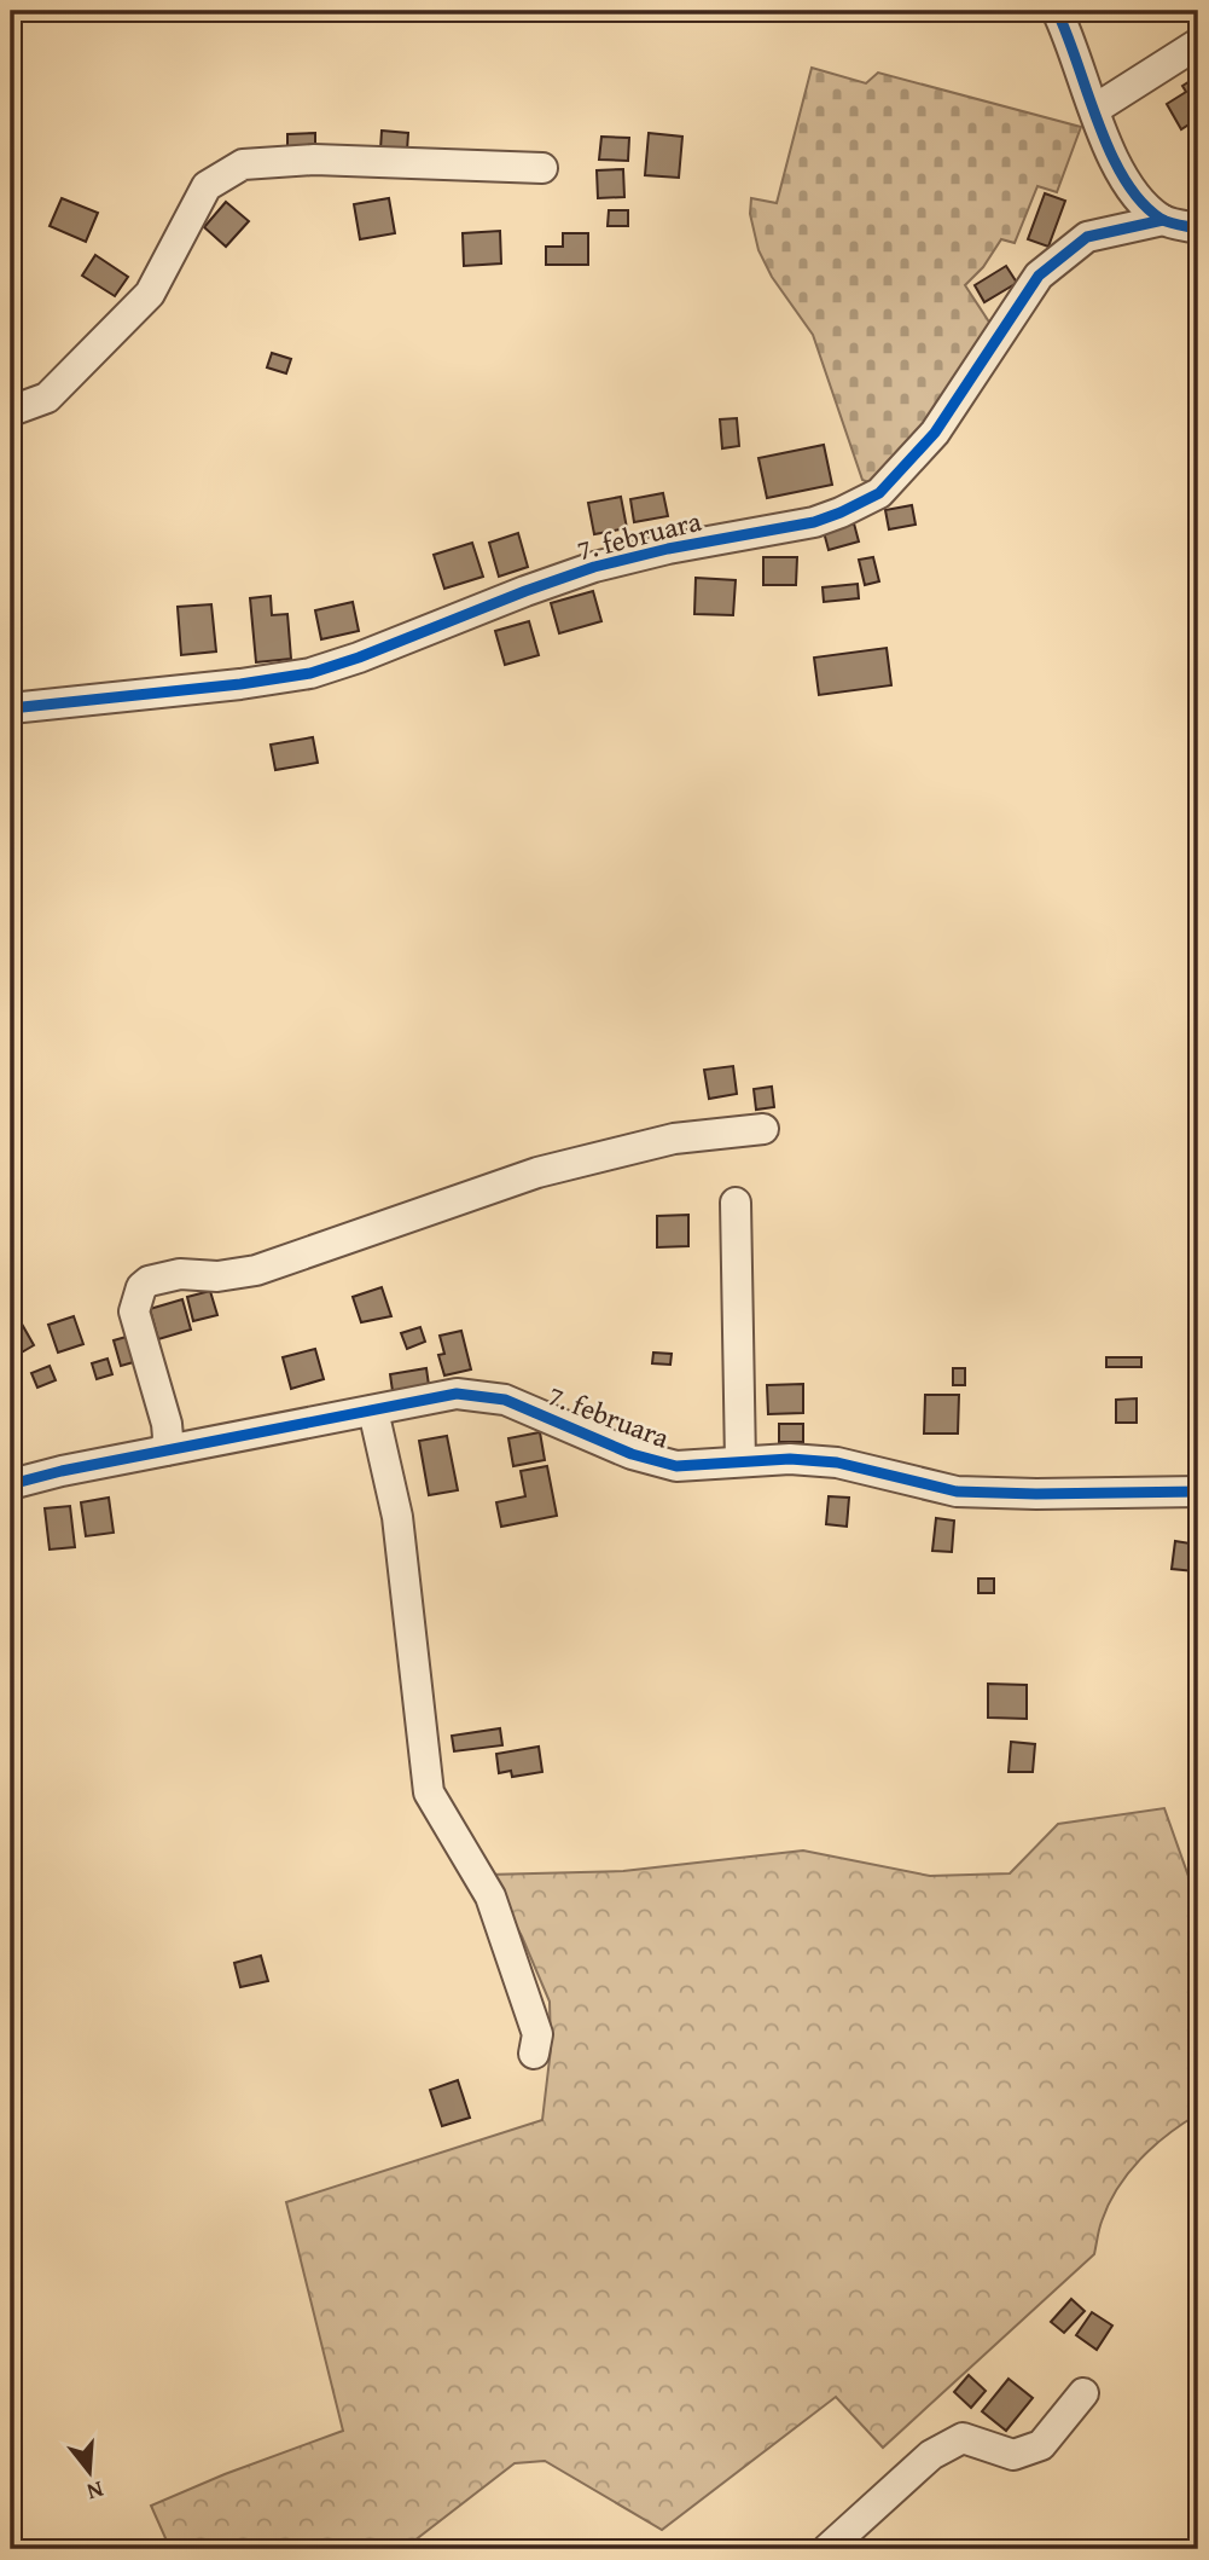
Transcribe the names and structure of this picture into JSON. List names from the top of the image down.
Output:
{
  "streets": {
    "street": ["7. februara"]
  },
  "north": "bottom"
}
